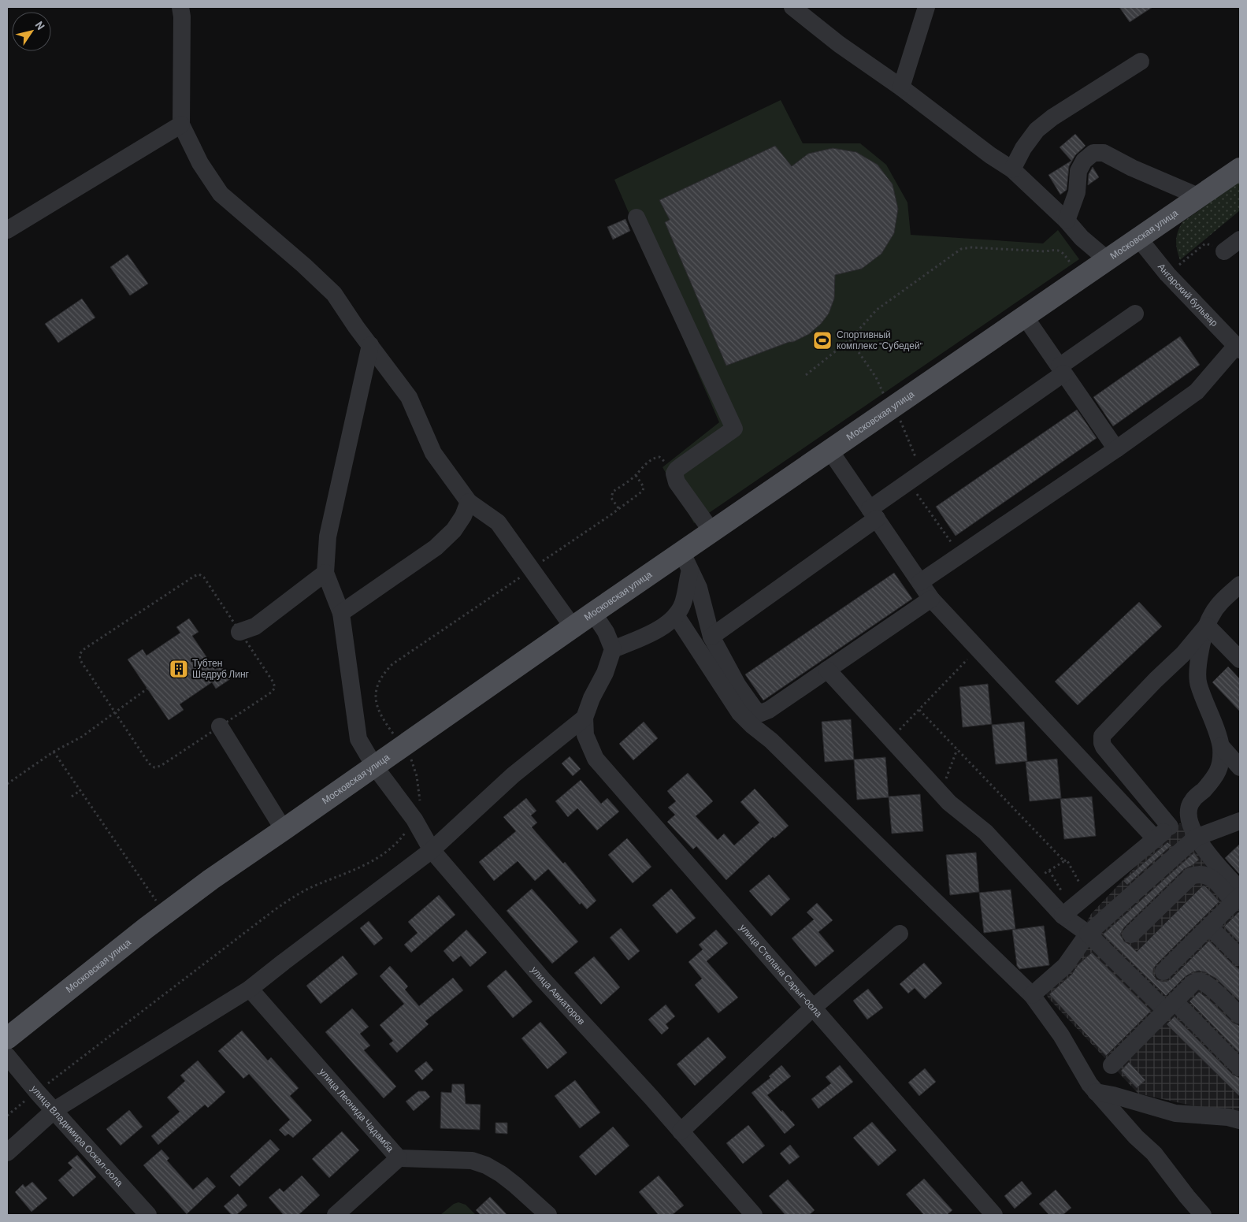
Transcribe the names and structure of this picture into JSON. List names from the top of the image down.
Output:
{
  "streets": {
    "main road": ["Московская улица"],
    "street": [
      "Ангарский бульвар",
      "улица Степана Сарыг-оола",
      "улица Авиаторов",
      "улица Леонида Чадамба",
      "улица Владимира Оскал-оола"
    ]
  },
  "crossings": [
    ["Московская улица", "Ангарский бульвар"],
    ["Московская улица", "улица Авиаторов"]
  ],
  "places": {
    "sports": ["Спортивный комплекс \"Субедей\""],
    "building": ["Тубтен Шедруб Линг"]
  },
  "north": "top right"
}
